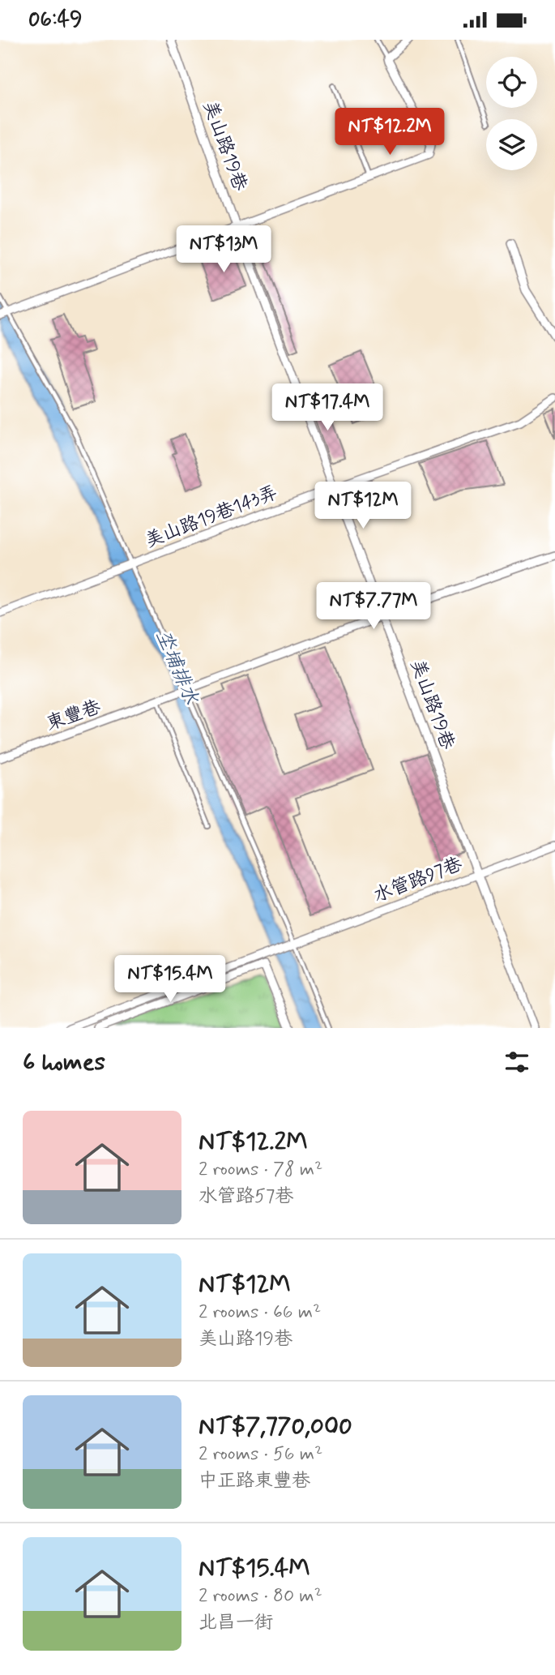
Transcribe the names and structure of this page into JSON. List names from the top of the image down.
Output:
{
  "streets": {
    "street": [
      "美山路19巷",
      "美山路19巷143弄",
      "東豐巷",
      "水管路97巷"
    ]
  },
  "crossings": [
    ["美山路19巷", "美山路19巷143弄"],
    ["美山路19巷", "東豐巷"],
    ["美山路19巷", "水管路97巷"]
  ],
  "water": ["坔埔排水"],
  "page": {
    "status": "06:49",
    "price": [
      "NT$12.2M",
      "NT$13M",
      "NT$17.4M",
      "NT$12M",
      "NT$7.77M",
      "NT$15.4M"
    ],
    "heading": "6 homes",
    "list": [
      {
        "name": "NT$12.2M",
        "note": "2 rooms · 78 m² · 水管路57巷"
      },
      {
        "name": "NT$12M",
        "note": "2 rooms · 66 m² · 美山路19巷"
      },
      {
        "name": "NT$7,770,000",
        "note": "2 rooms · 56 m² · 中正路東豐巷"
      },
      {
        "name": "NT$15.4M",
        "note": "2 rooms · 80 m² · 北昌一街"
      }
    ]
  }
}
